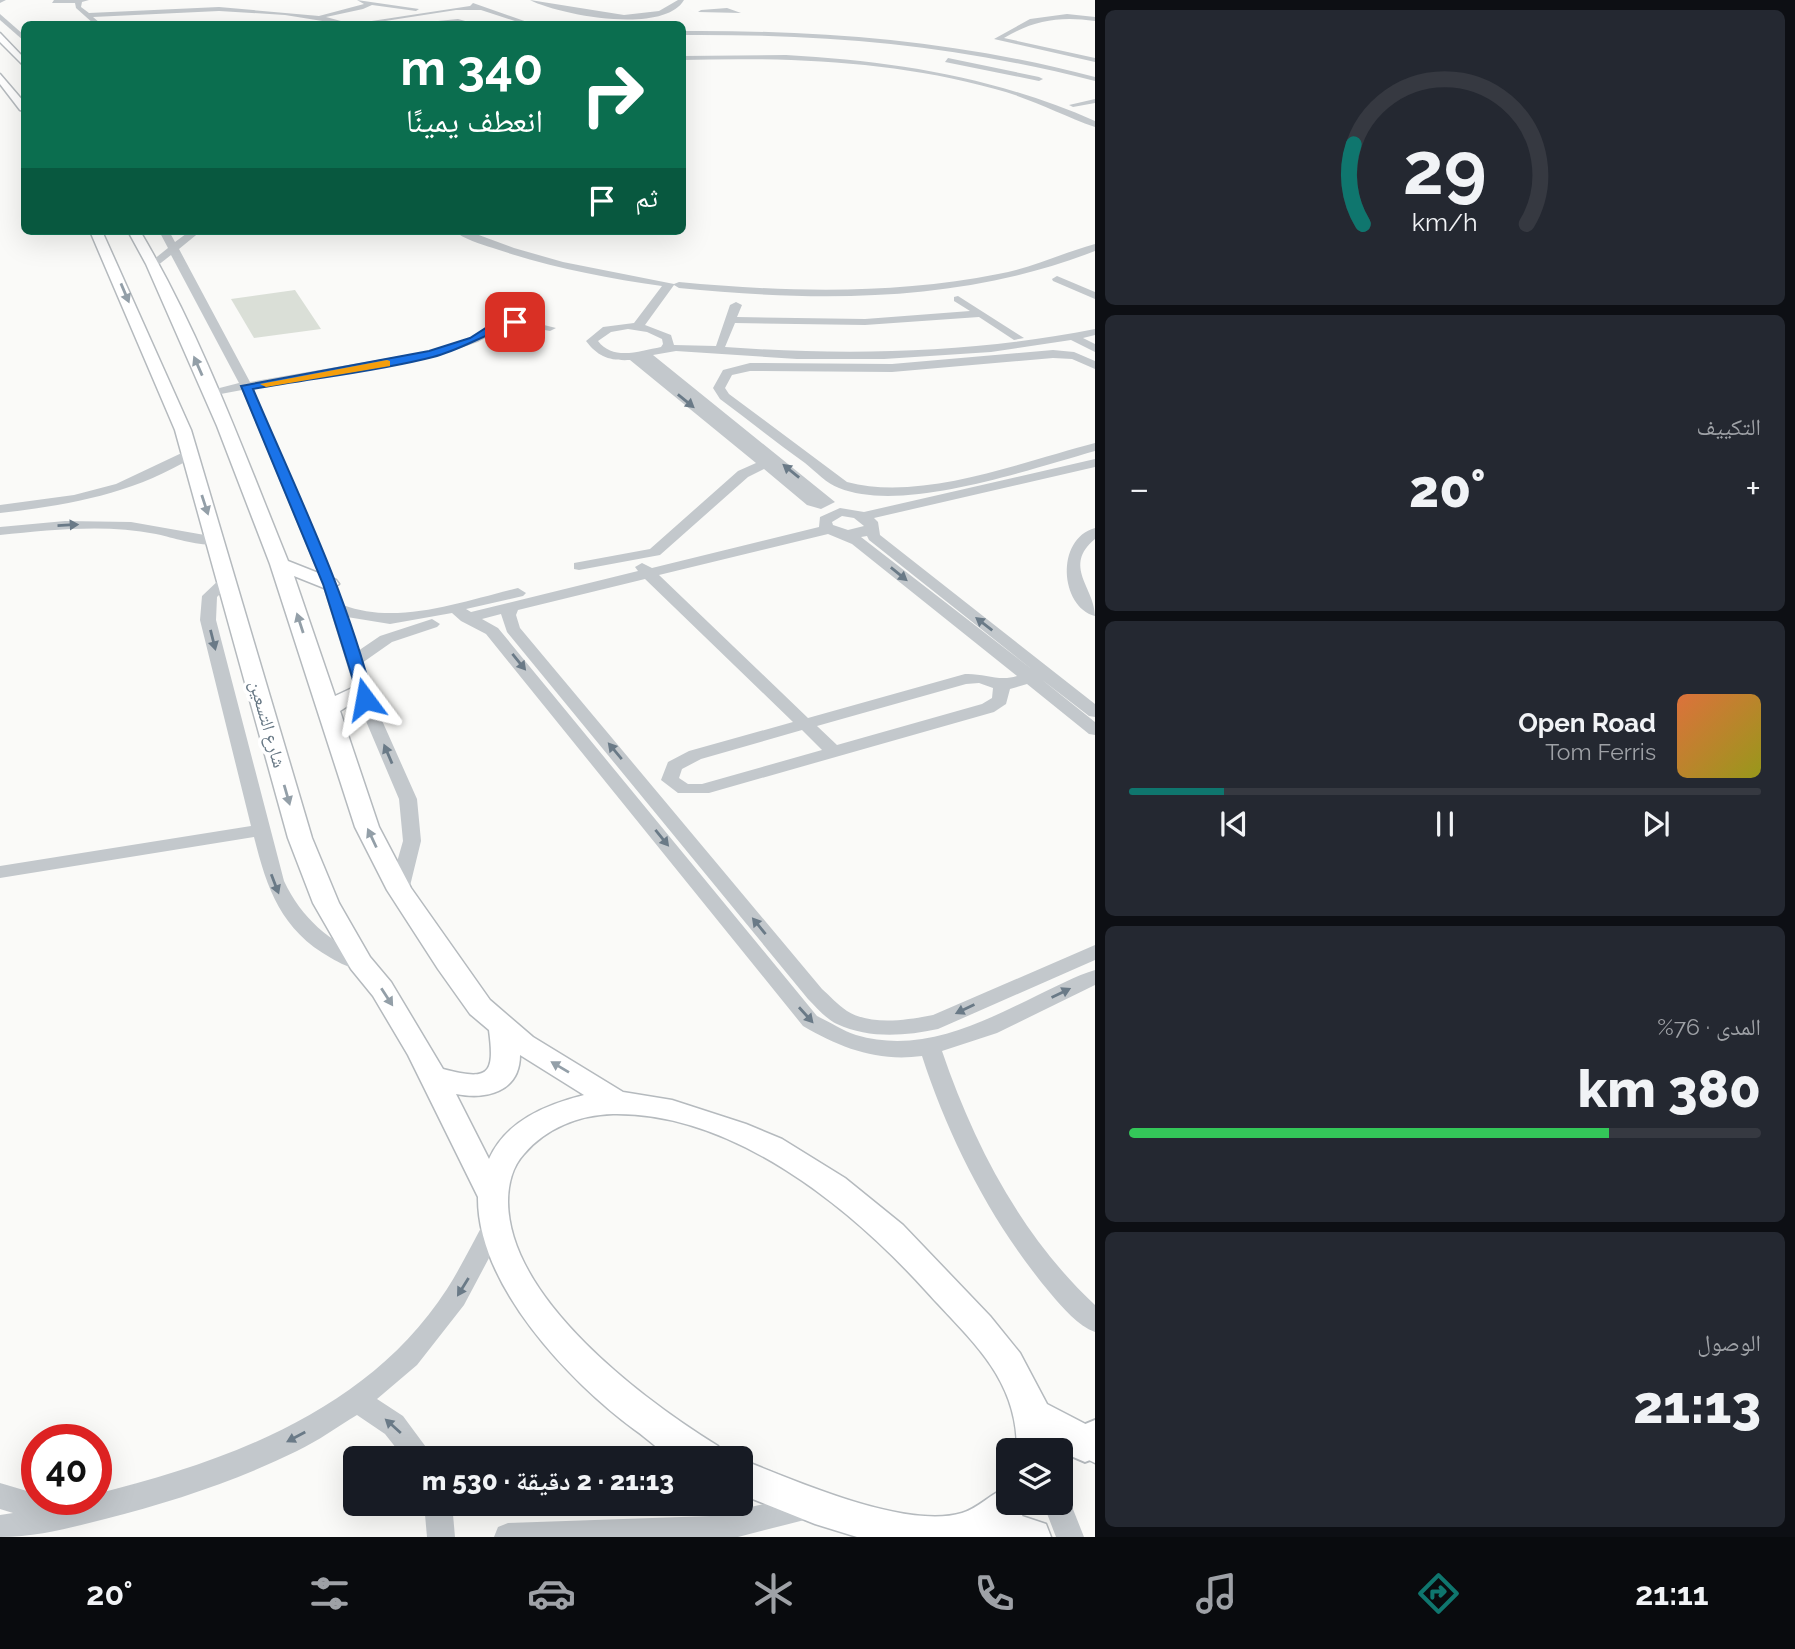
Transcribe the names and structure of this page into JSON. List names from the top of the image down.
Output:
{
  "streets": {
    "main road": ["شارع التسعين"]
  },
  "page": {
    "turn": ["340 m", "انعطف يمينًا"],
    "then": "ثم",
    "tile": [
      "التكييف",
      ["المدى · 76%", "380 km"],
      ["الوصول", "21:13"]
    ],
    "heat": ["−", "20°", "+"],
    "song": ["Open Road", "Tom Ferris"],
    "limit": "40",
    "trip": "21:13 · 2 دقيقة · 530 m",
    "tabs": ["21:11", "20°"],
    "gauge": ["29", "km/h"]
  }
}
